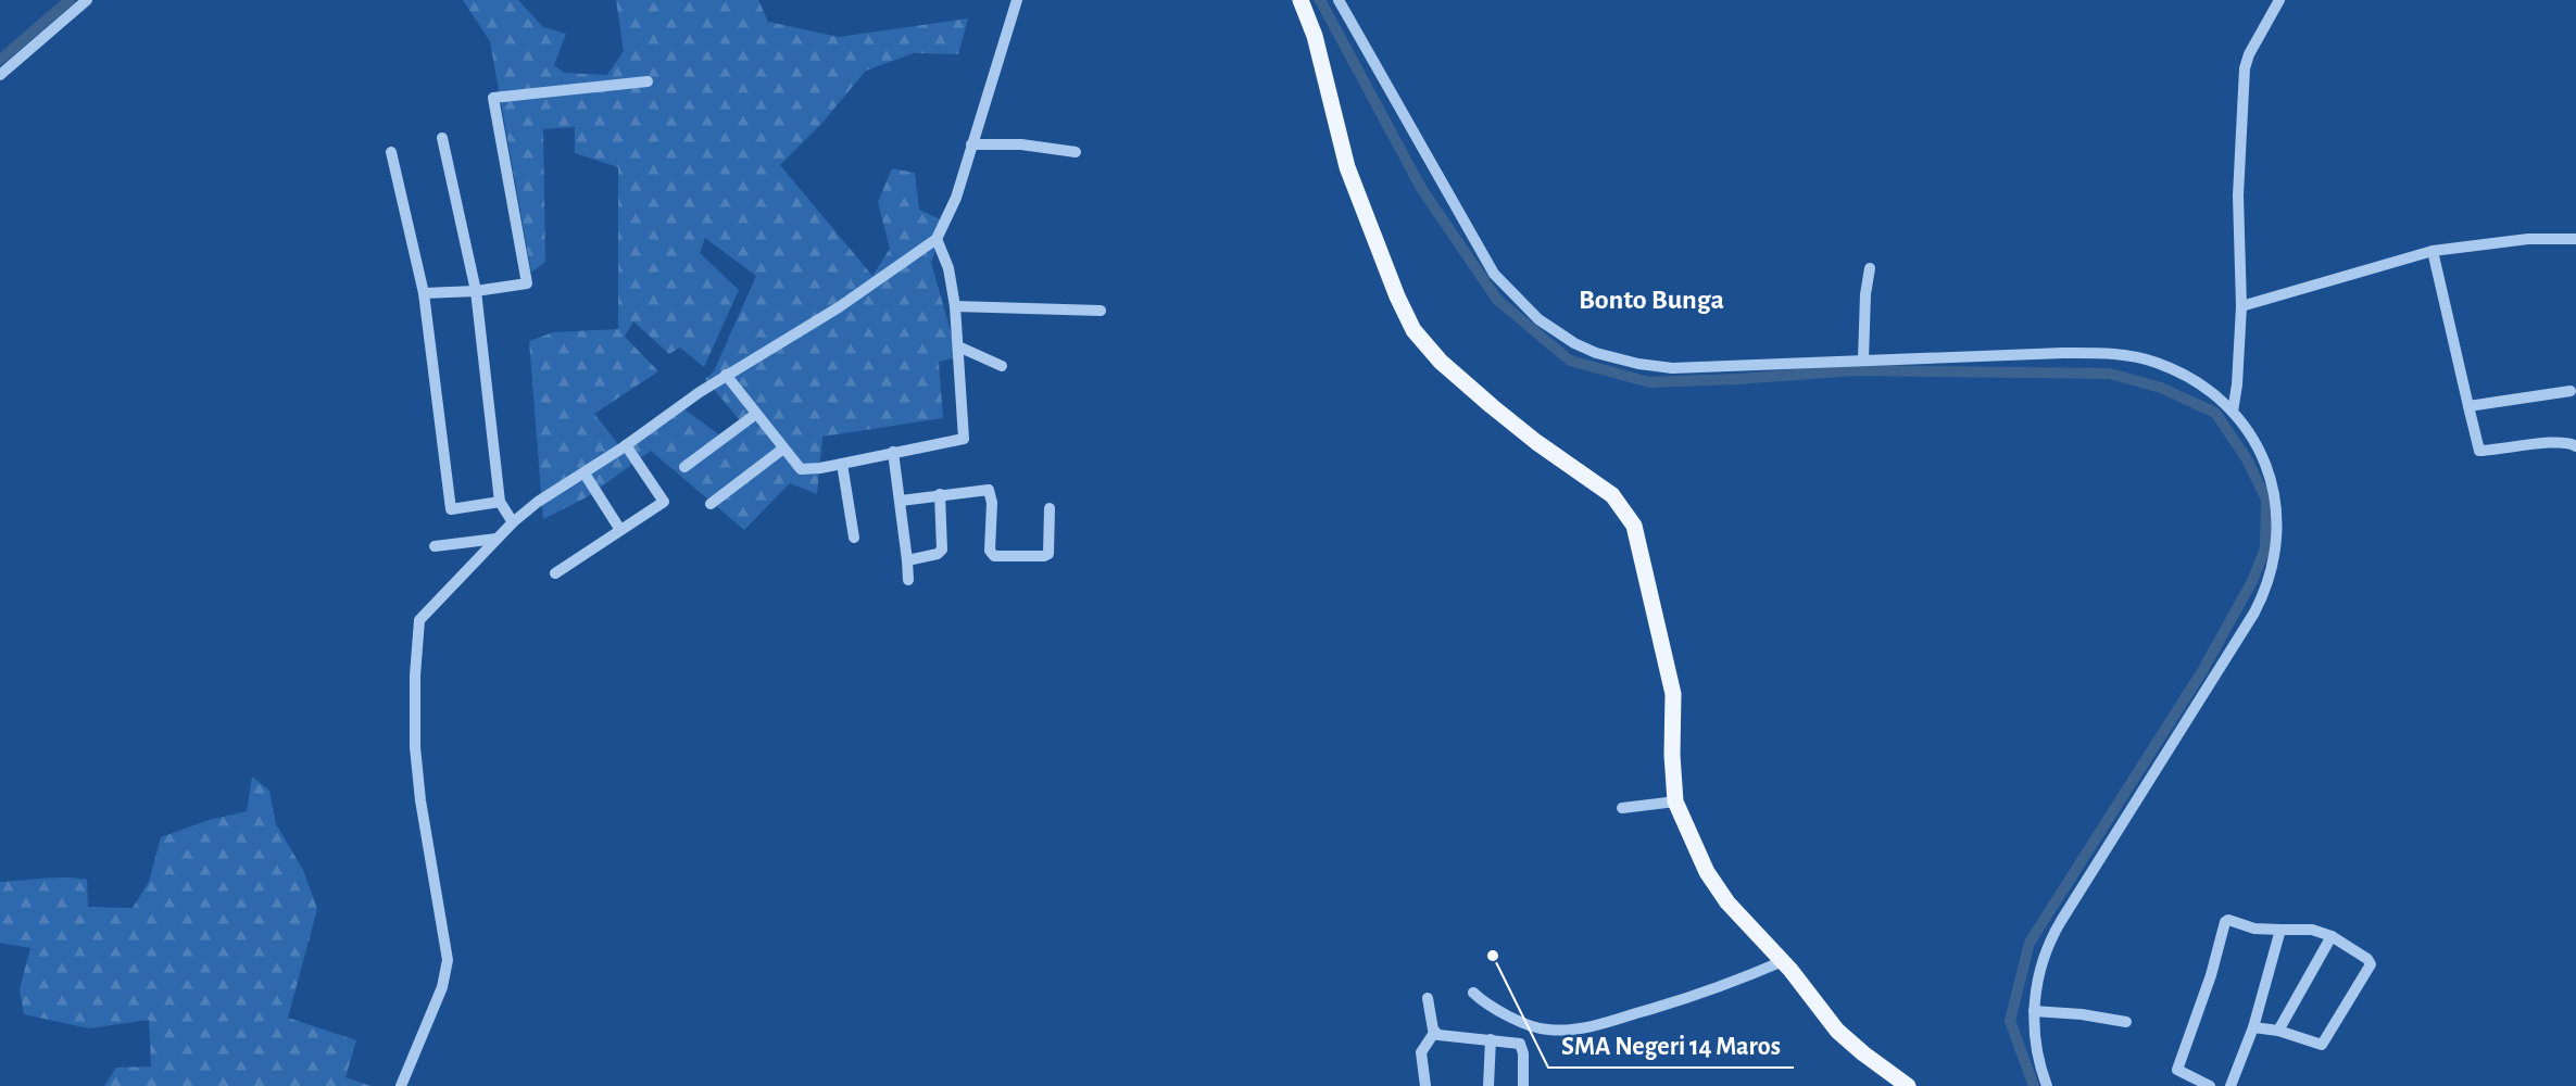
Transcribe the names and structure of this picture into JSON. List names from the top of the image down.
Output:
{
  "districts": ["Bonto Bunga"],
  "places": ["SMA Negeri 14 Maros"]
}
